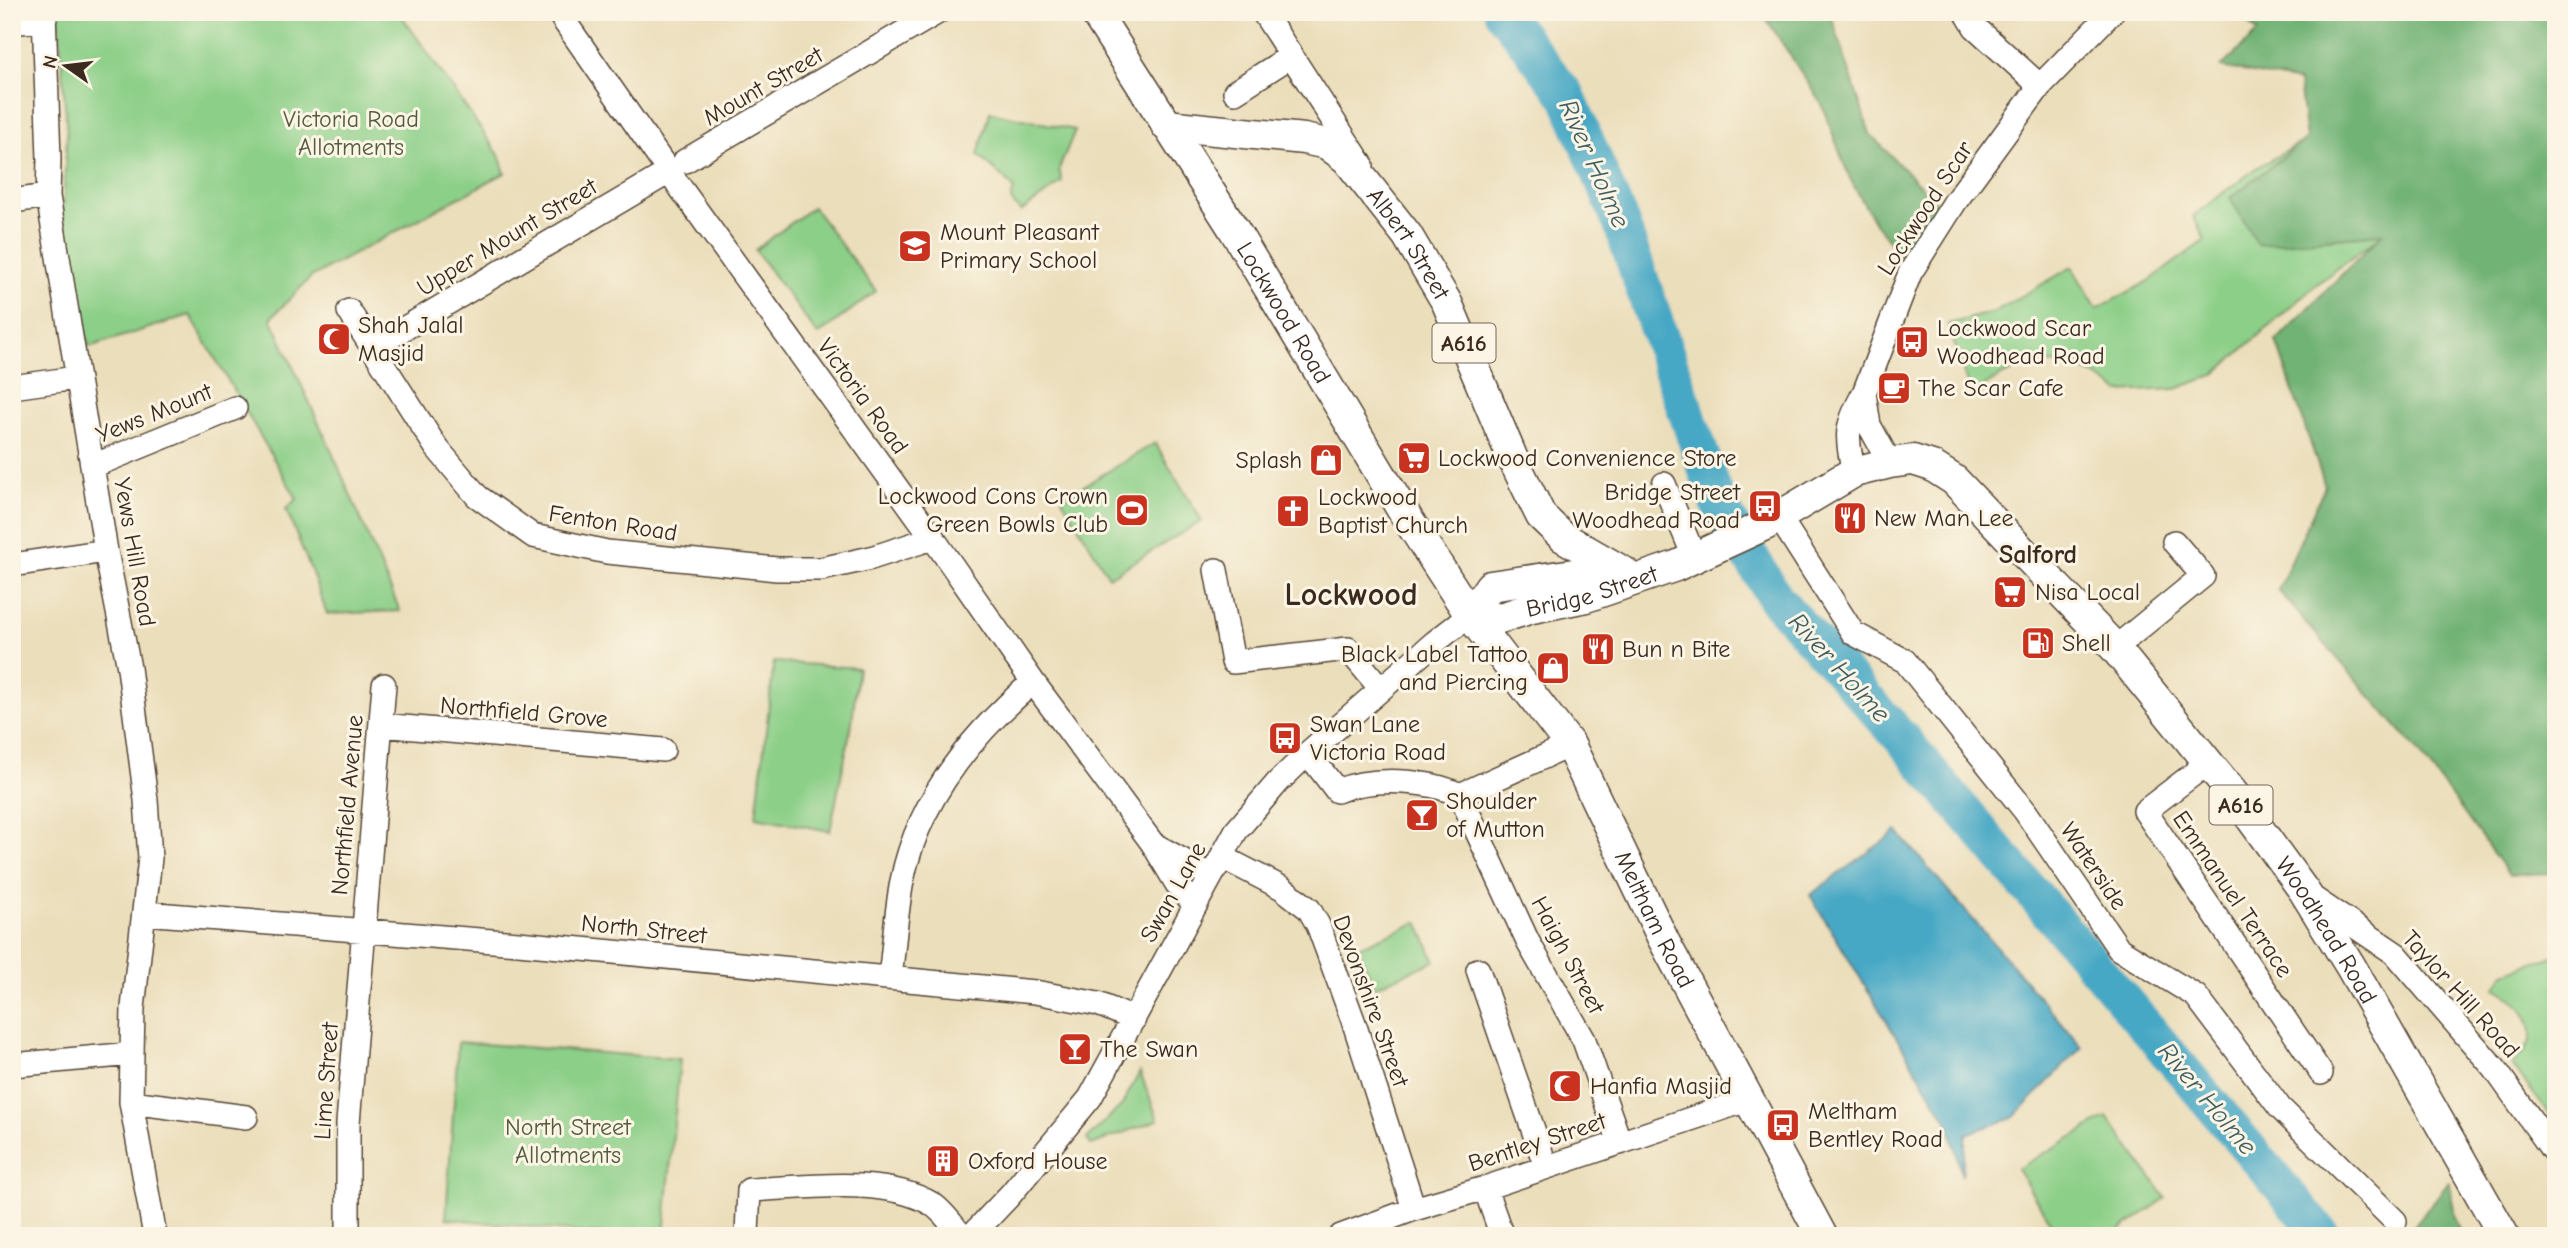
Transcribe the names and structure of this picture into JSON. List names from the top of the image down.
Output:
{
  "streets": {
    "main road": [
      "Albert Street",
      "Lockwood Road",
      "A616",
      "Bridge Street",
      "Meltham Road",
      "Woodhead Road"
    ],
    "street": [
      "Mount Street",
      "Lockwood Scar",
      "Upper Mount Street",
      "Victoria Road",
      "Yews Mount",
      "Fenton Road",
      "Yews Hill Road",
      "Northfield Grove",
      "Northfield Avenue",
      "Waterside",
      "Swan Lane",
      "Emmanuel Terrace",
      "North Street",
      "Haigh Street",
      "Taylor Hill Road",
      "Devonshire Street",
      "Lime Street",
      "Bentley Street"
    ]
  },
  "crossings": [
    ["Mount Street", "Upper Mount Street"],
    ["Mount Street", "Victoria Road"],
    ["Lockwood Scar", "A616"],
    ["Upper Mount Street", "Victoria Road"],
    ["Upper Mount Street", "Fenton Road"],
    ["Albert Street", "A616"],
    ["Albert Street", "Bridge Street"],
    ["Lockwood Road", "A616"],
    ["Lockwood Road", "Bridge Street"],
    ["Lockwood Road", "Swan Lane"],
    ["Lockwood Road", "Meltham Road"],
    ["A616", "Bridge Street"],
    ["A616", "Waterside"],
    ["A616", "Woodhead Road"],
    ["Victoria Road", "Fenton Road"],
    ["Victoria Road", "Swan Lane"],
    ["Victoria Road", "Devonshire Street"],
    ["Yews Mount", "Yews Hill Road"],
    ["Yews Hill Road", "North Street"],
    ["Bridge Street", "Swan Lane"],
    ["Bridge Street", "Meltham Road"],
    ["Northfield Grove", "Northfield Avenue"],
    ["Northfield Avenue", "North Street"],
    ["Northfield Avenue", "Lime Street"],
    ["Swan Lane", "Meltham Road"],
    ["Swan Lane", "North Street"],
    ["Swan Lane", "Devonshire Street"],
    ["Emmanuel Terrace", "Woodhead Road"],
    ["Meltham Road", "Bentley Street"],
    ["North Street", "Lime Street"],
    ["Woodhead Road", "Taylor Hill Road"],
    ["Haigh Street", "Bentley Street"],
    ["Devonshire Street", "Bentley Street"]
  ],
  "districts": ["Salford", "Lockwood"],
  "water": ["River Holme"],
  "parks": ["Victoria Road Allotments", "North Street Allotments"],
  "places": {
    "school or university": ["Mount Pleasant Primary School"],
    "mosque": ["Shah Jalal Masjid", "Hanfia Masjid"],
    "bus stop": [
      "Lockwood Scar Woodhead Road",
      "Bridge Street Woodhead Road",
      "Swan Lane Victoria Road",
      "Meltham Bentley Road"
    ],
    "cafe": ["The Scar Cafe"],
    "supermarket": ["Lockwood Convenience Store", "Nisa Local"],
    "shop": ["Splash", "Black Label Tattoo and Piercing"],
    "sports": ["Lockwood Cons Crown Green Bowls Club"],
    "church": ["Lockwood Baptist Church"],
    "restaurant": ["New Man Lee", "Bun n Bite"],
    "fuel station": ["Shell"],
    "bar": ["Shoulder of Mutton", "The Swan"],
    "building": ["Oxford House"]
  },
  "north": "left"
}
